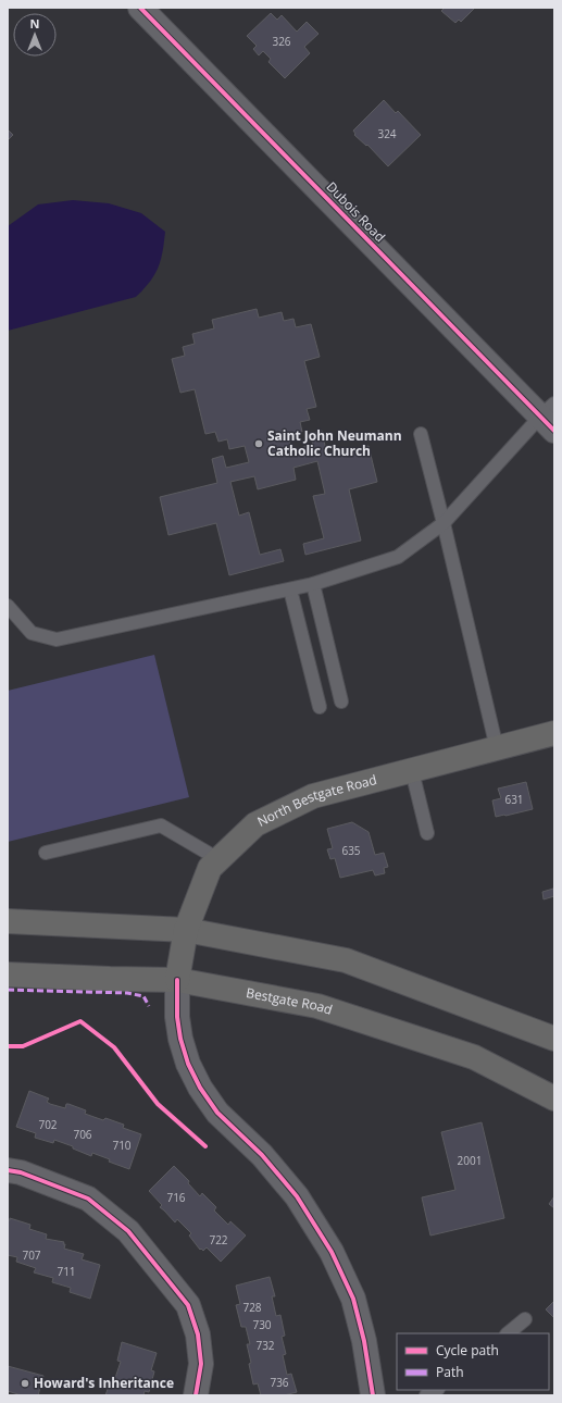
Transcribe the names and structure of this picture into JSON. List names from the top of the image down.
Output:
{
  "streets": {
    "main road": ["North Bestgate Road", "Bestgate Road"],
    "street": ["Dubois Road"]
  },
  "crossings": [
    ["North Bestgate Road", "Bestgate Road"]
  ],
  "places": ["Saint John Neumann Catholic Church", "Howard's Inheritance"],
  "house_numbers": [
    "326",
    "324",
    "631",
    "635",
    "702",
    "706",
    "710",
    "2001",
    "716",
    "722",
    "707",
    "711",
    "728",
    "730",
    "732",
    "736"
  ],
  "legend": ["Cycle path", "Path"],
  "north": "top"
}
